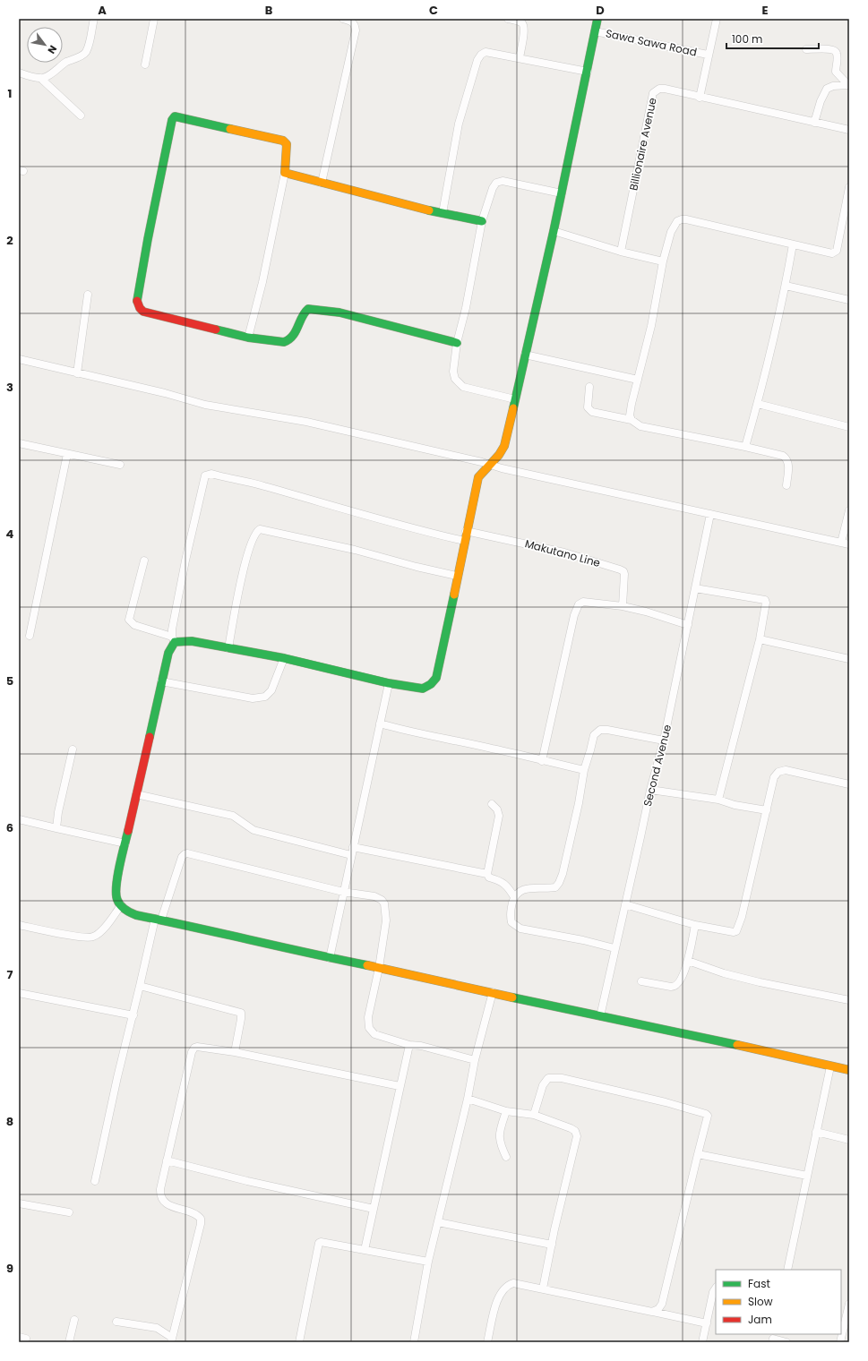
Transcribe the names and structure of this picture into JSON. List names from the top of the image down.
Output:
{
  "streets": {
    "street": [
      "Sawa Sawa Road",
      "Billionaire Avenue",
      "Makutano Line",
      "Second Avenue"
    ]
  },
  "legend": ["Fast", "Slow", "Jam"],
  "scale_bar": "100 m",
  "north": "bottom right",
  "grid": {
    "columns": [
      "A",
      "B",
      "C",
      "D",
      "E"
    ],
    "rows": [
      "1",
      "2",
      "3",
      "4",
      "5",
      "6",
      "7",
      "8",
      "9"
    ]
  }
}
